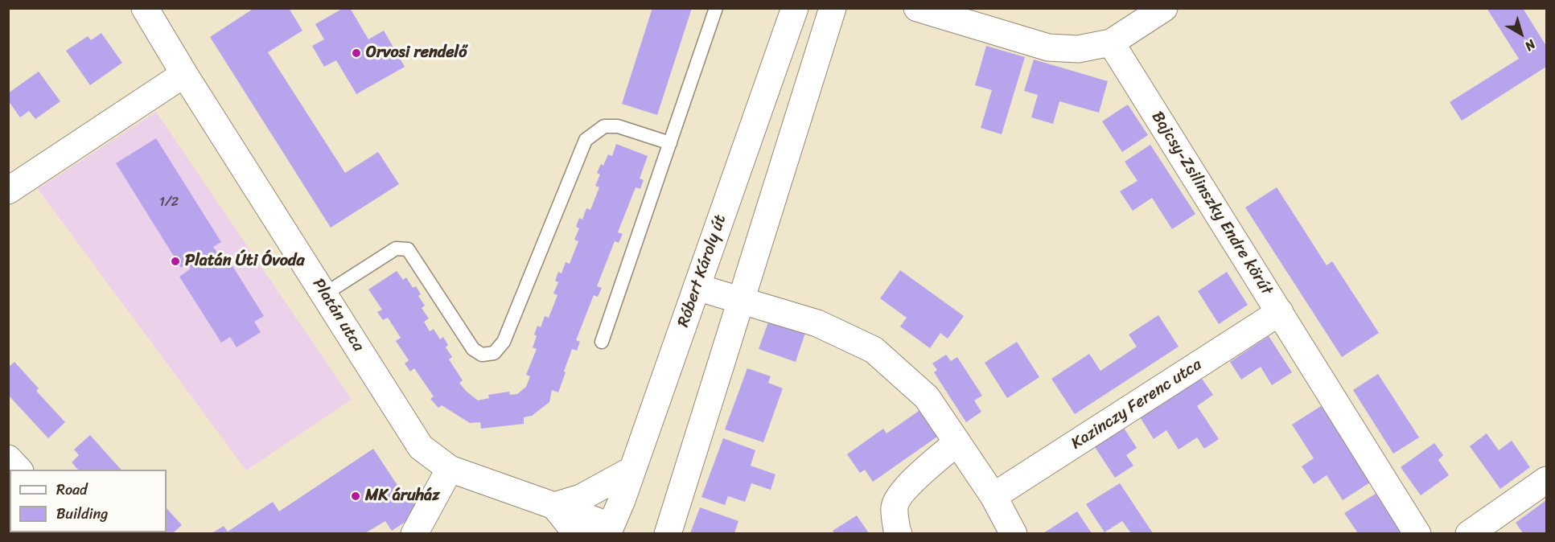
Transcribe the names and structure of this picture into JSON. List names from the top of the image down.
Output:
{
  "streets": {
    "street": [
      "Bajcsy-Zsilinszky Endre körút",
      "Róbert Károly út",
      "Platán utca",
      "Kazinczy Ferenc utca"
    ]
  },
  "crossings": [
    ["Bajcsy-Zsilinszky Endre körút", "Kazinczy Ferenc utca"],
    ["Róbert Károly út", "Platán utca"]
  ],
  "places": ["Orvosi rendelő", "Platán Úti Óvoda", "MK áruház"],
  "house_numbers": ["1/2"],
  "legend": ["Road", "Building"],
  "north": "bottom right"
}
